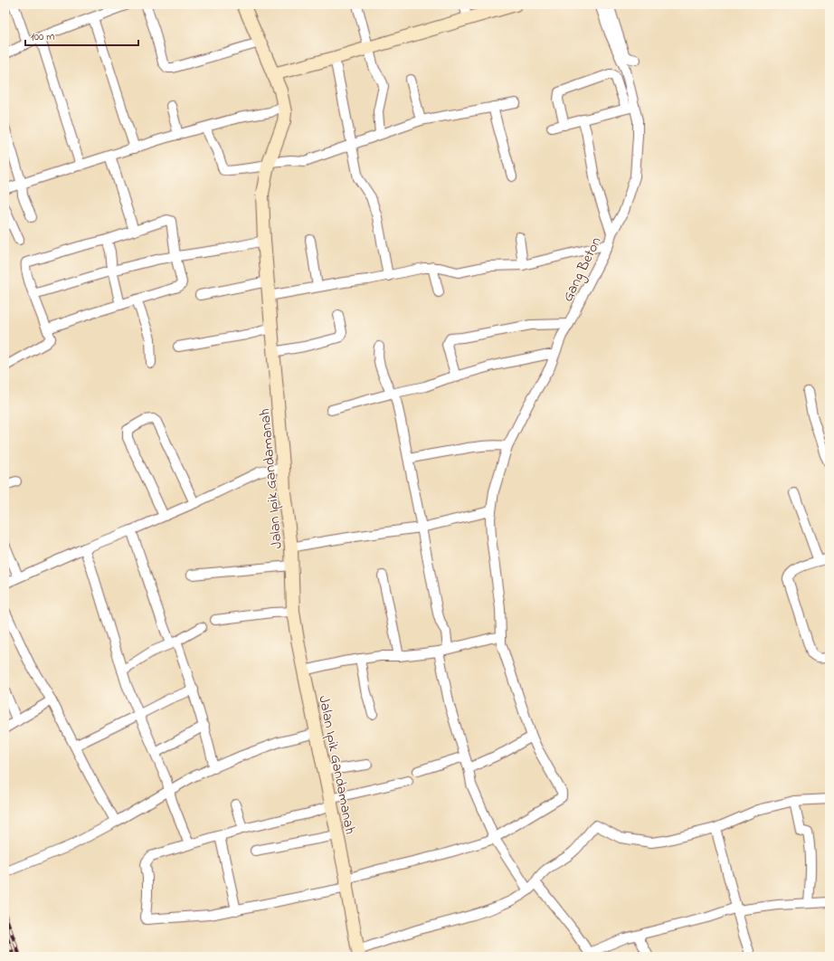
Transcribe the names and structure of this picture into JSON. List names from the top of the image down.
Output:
{
  "streets": {
    "street": ["Gang Beton", "Jalan Ipik Gandamanah"]
  },
  "scale_bar": "100 m"
}
